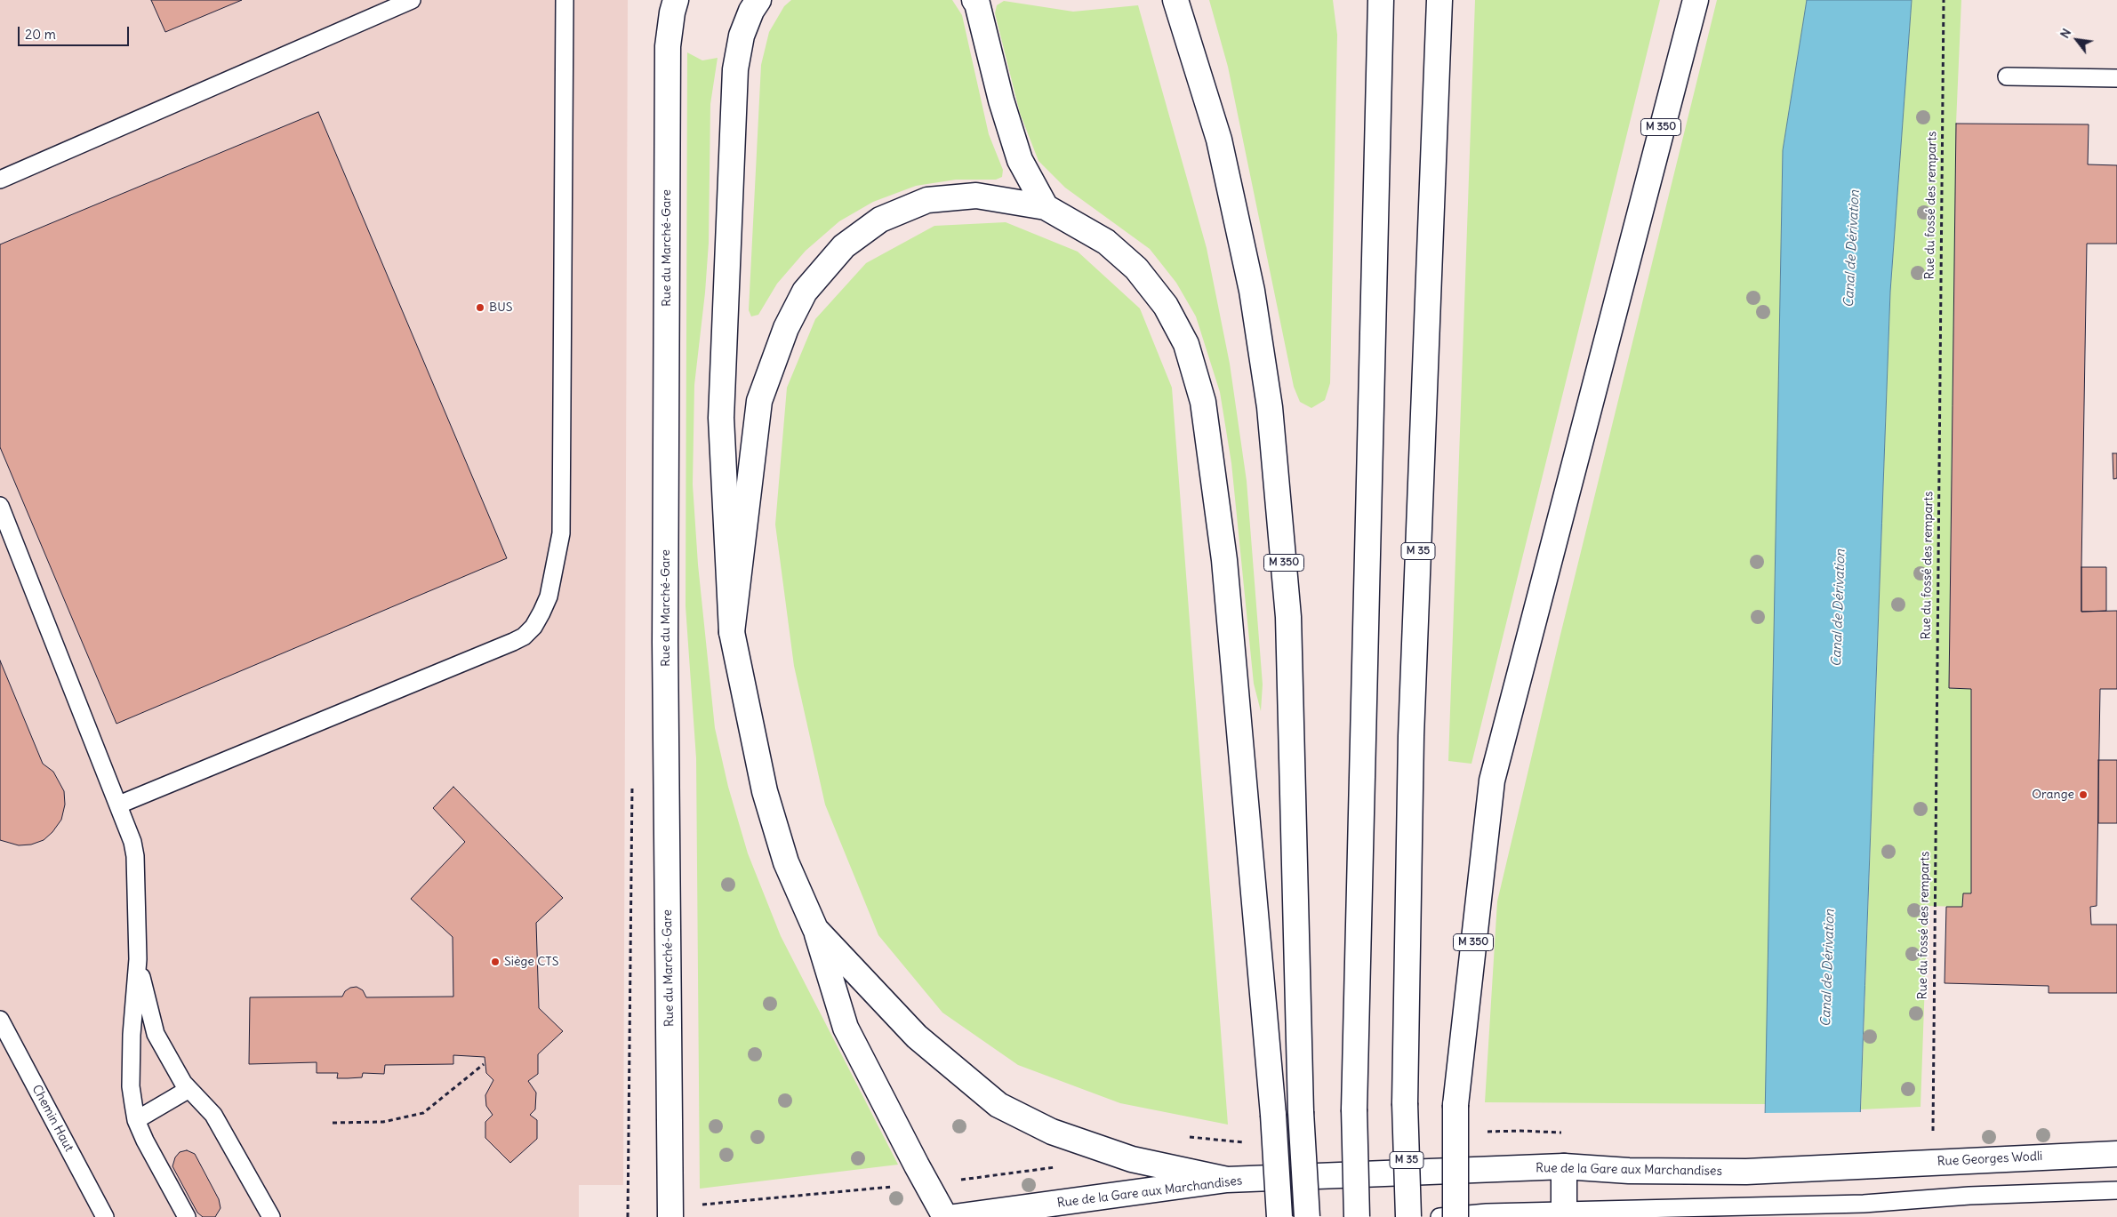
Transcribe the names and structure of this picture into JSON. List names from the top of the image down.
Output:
{
  "streets": {
    "main road": [
      "M 350",
      "Rue du Marché-Gare",
      "M 35",
      "Rue Georges Wodli",
      "Rue de la Gare aux Marchandises"
    ],
    "lane": ["Chemin Haut"],
    "path": ["Rue du fossé des remparts"]
  },
  "crossings": [
    ["Rue Georges Wodli", "Rue de la Gare aux Marchandises"]
  ],
  "water": ["Canal de Dérivation"],
  "places": ["BUS", "Orange", "Siège CTS"],
  "scale_bar": "20 m",
  "north": "top left"
}
